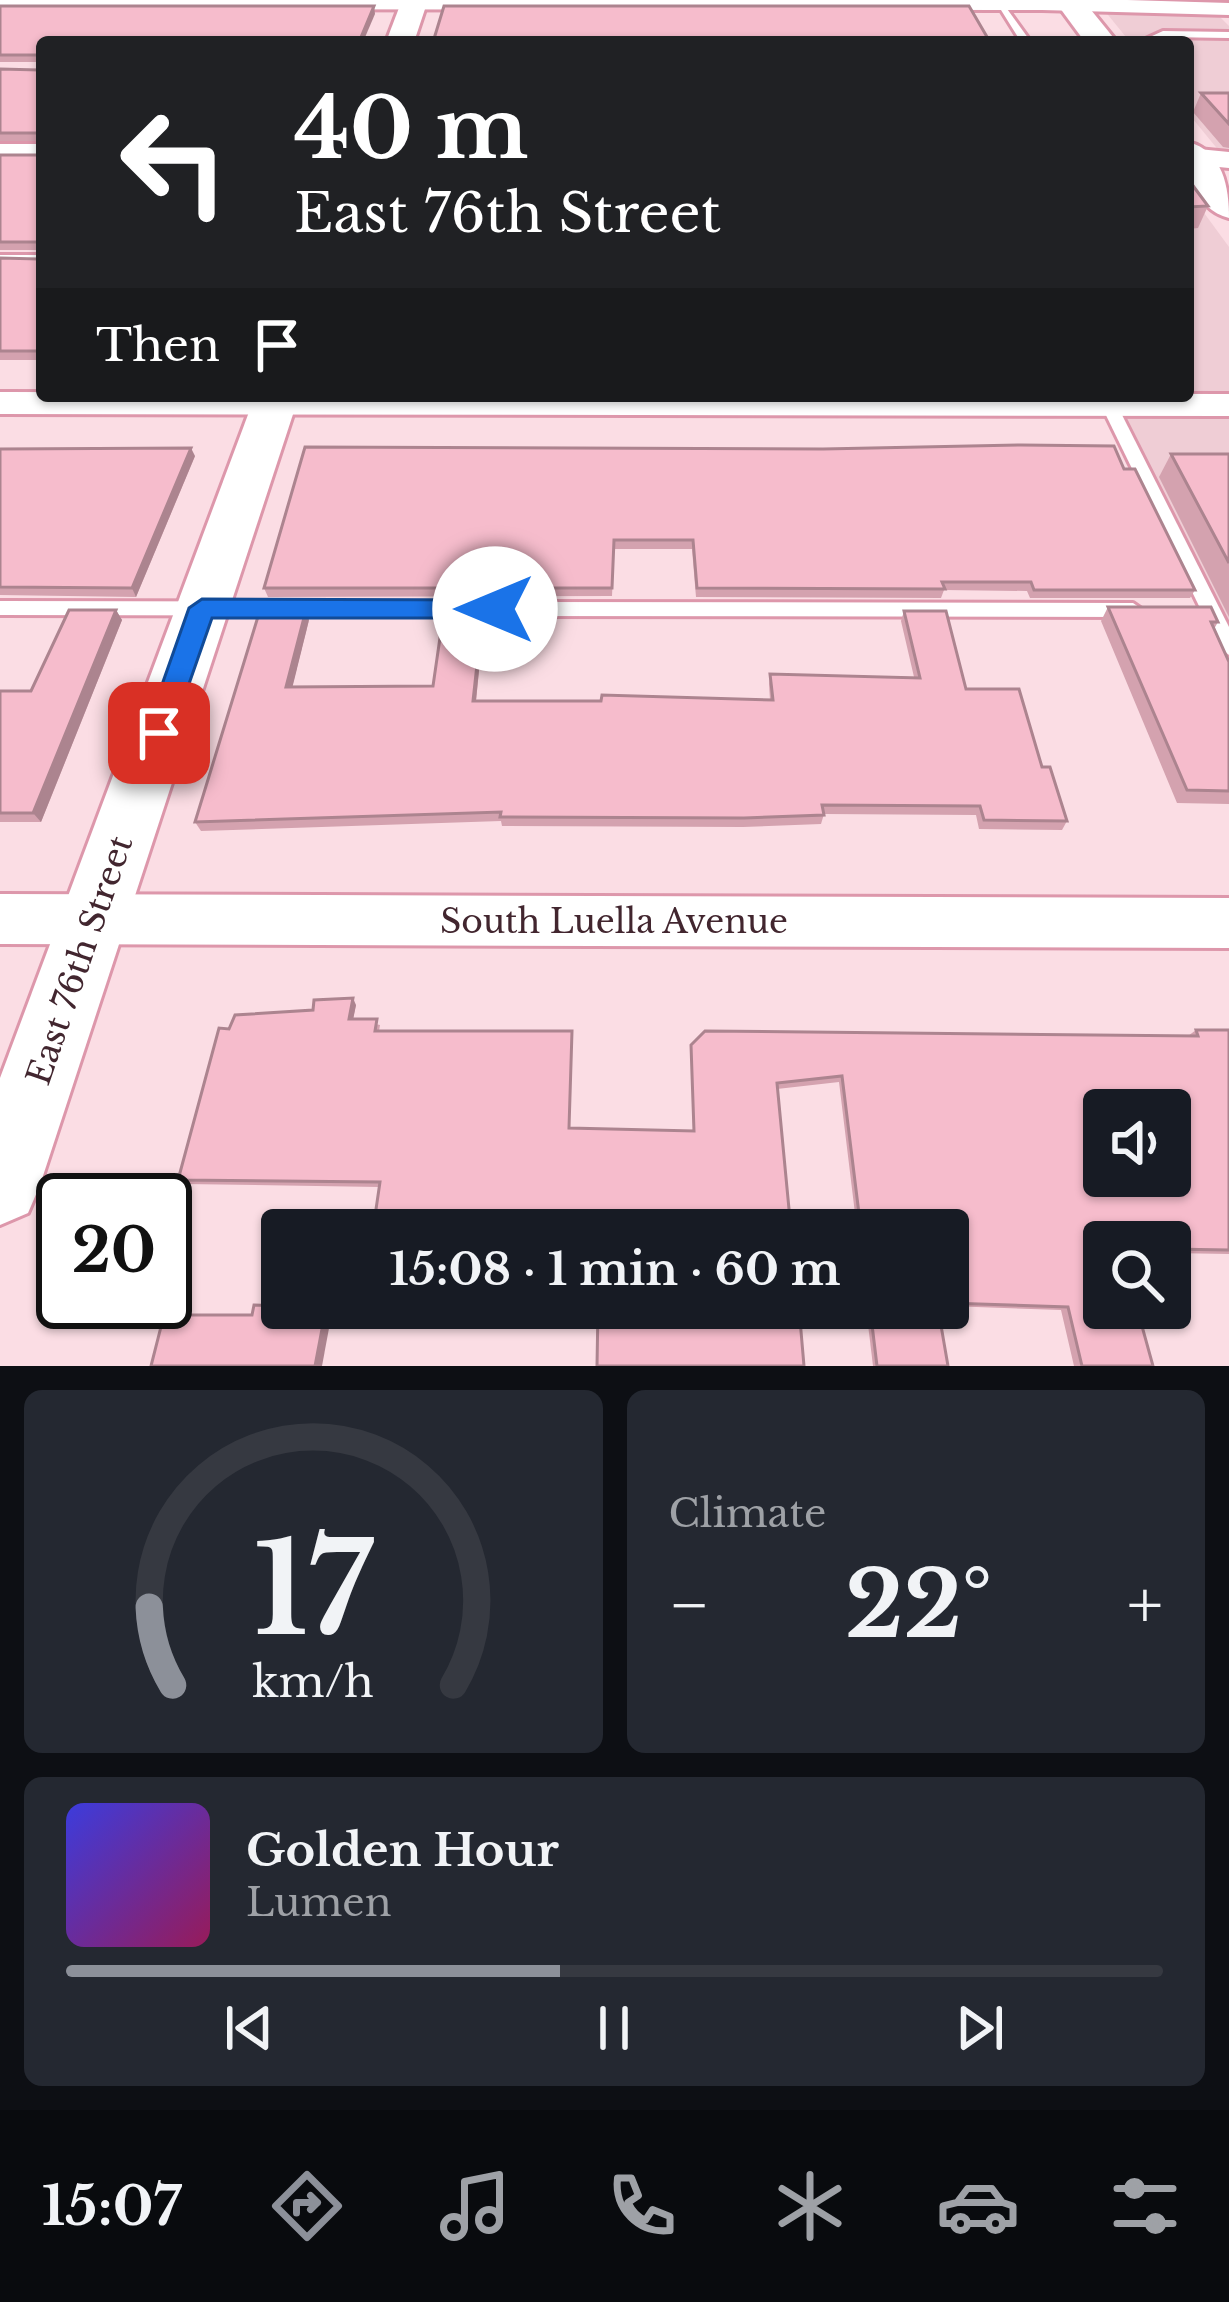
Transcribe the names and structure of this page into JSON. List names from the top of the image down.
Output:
{
  "streets": {
    "street": ["South Luella Avenue", "East 76th Street"]
  },
  "crossings": [
    ["South Luella Avenue", "East 76th Street"]
  ],
  "page": {
    "turn": ["40 m", "East 76th Street"],
    "then": "Then",
    "limit": "20",
    "trip": "15:08 · 1 min · 60 m",
    "tile": "Climate",
    "heat": ["−", "22°", "+"],
    "song": ["Golden Hour", "Lumen"],
    "tabs": "15:07",
    "gauge": ["17", "km/h"]
  }
}
